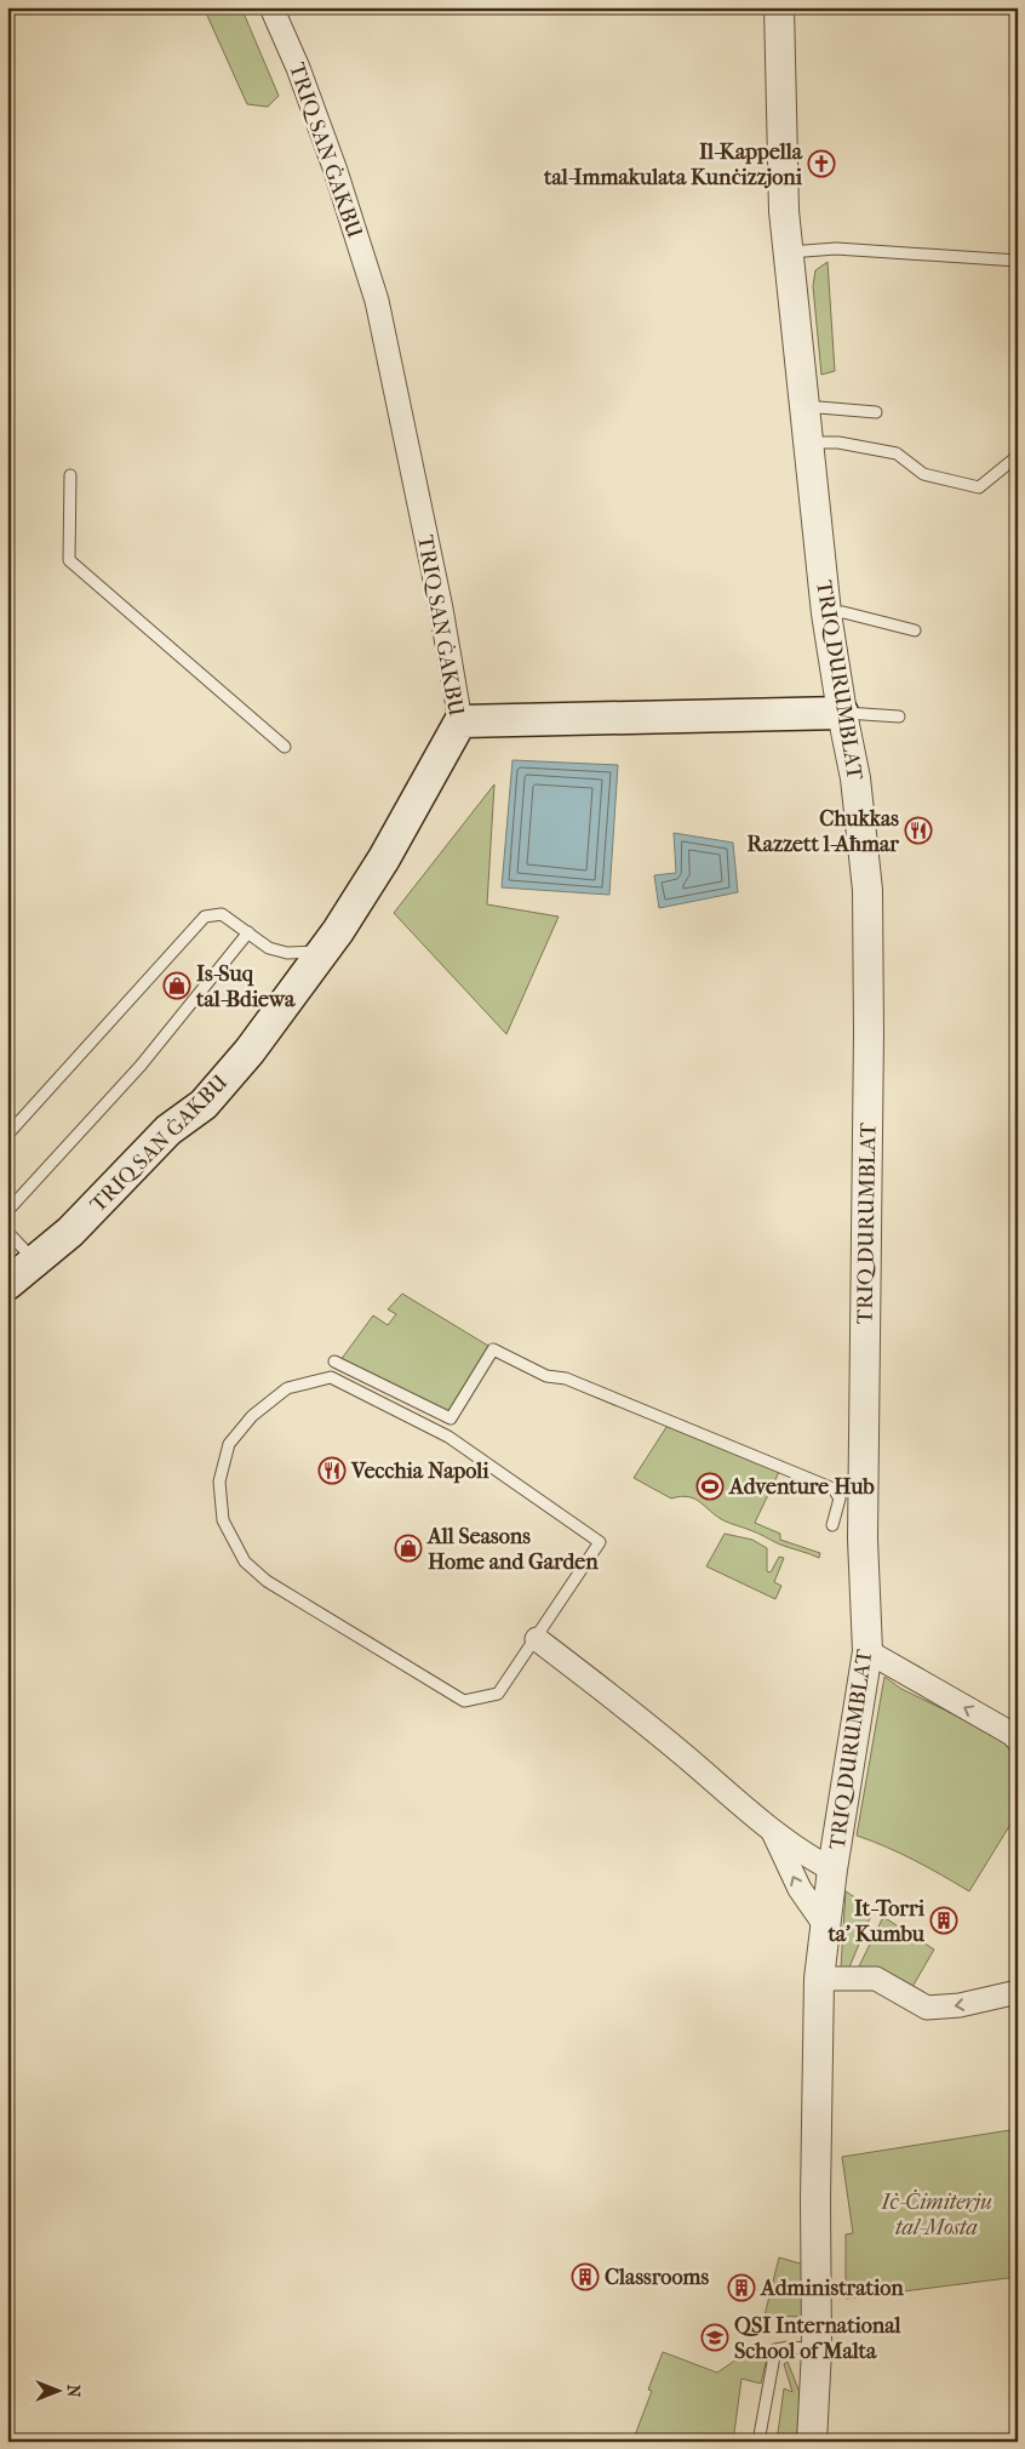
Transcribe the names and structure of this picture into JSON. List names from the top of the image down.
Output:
{
  "streets": {
    "main road": ["TRIQ SAN ĠAKBU"],
    "street": ["TRIQ DURUMBLAT"]
  },
  "parks": ["Iċ-Ċimiterju tal-Mosta"],
  "places": {
    "church": ["Il-Kappella tal-Immakulata Kunċizzjoni"],
    "restaurant": ["Chukkas Razzett l-Aħmar", "Vecchia Napoli"],
    "shop": ["Is-Suq tal-Bdiewa", "All Seasons Home and Garden"],
    "sports": ["Adventure Hub"],
    "building": ["It-Torri ta' Kumbu", "Classrooms", "Administration"],
    "school or university": ["QSI International School of Malta"]
  },
  "north": "right"
}
